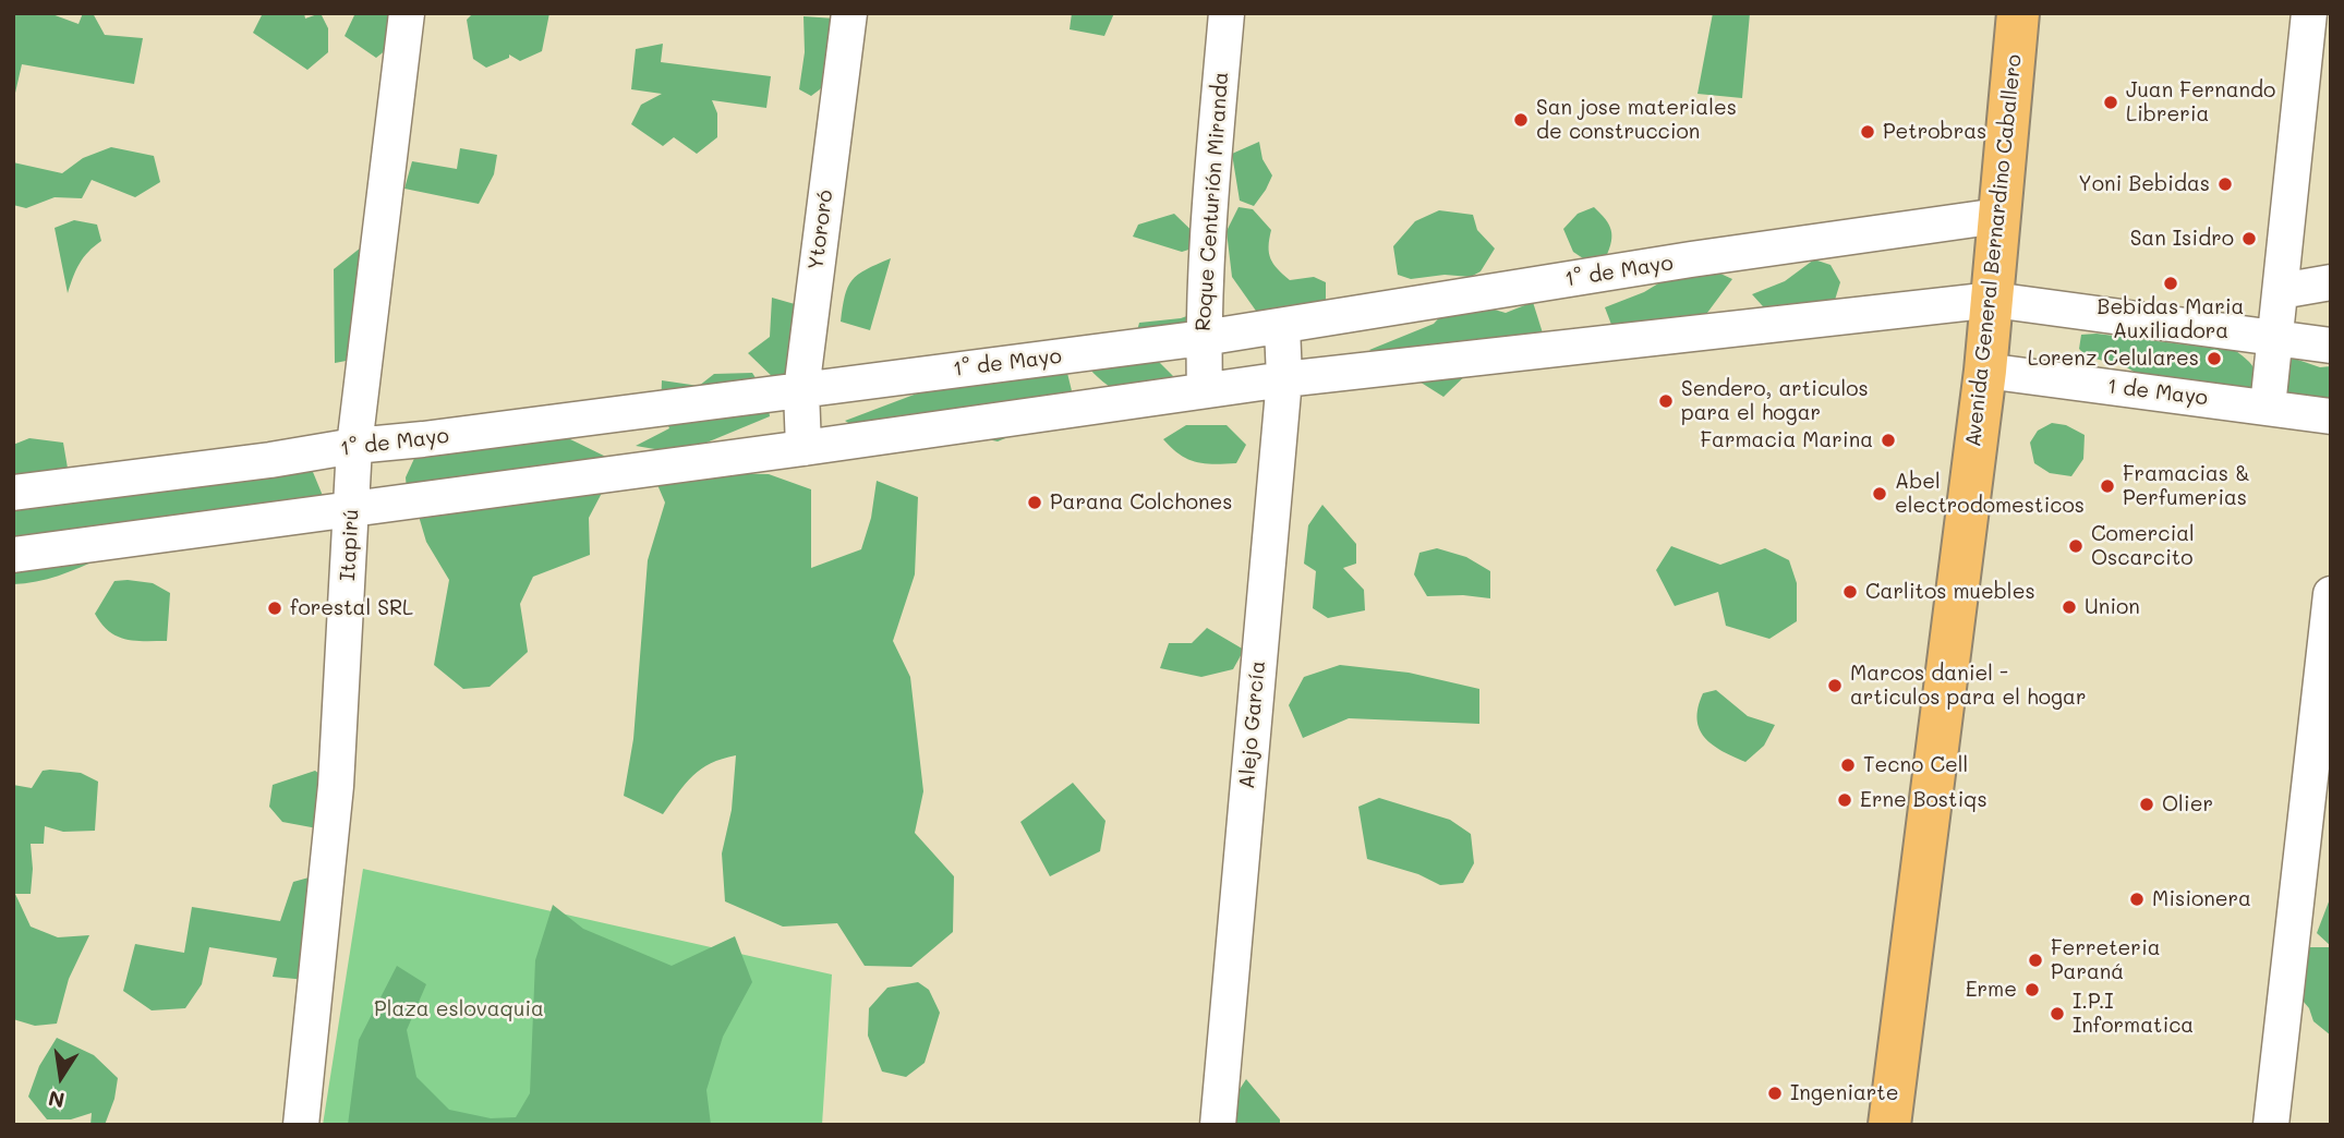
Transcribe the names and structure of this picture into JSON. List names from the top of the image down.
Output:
{
  "streets": {
    "main road": ["Avenida General Bernardino Caballero"],
    "street": [
      "Roque Centurión Miranda",
      "Ytororó",
      "1° de Mayo",
      "1 de Mayo",
      "Itapirú",
      "Alejo García"
    ]
  },
  "crossings": [
    ["Roque Centurión Miranda", "1° de Mayo"],
    ["Ytororó", "1° de Mayo"],
    ["Avenida General Bernardino Caballero", "1° de Mayo"],
    ["Avenida General Bernardino Caballero", "1 de Mayo"],
    ["1° de Mayo", "Itapirú"],
    ["1° de Mayo", "Alejo García"]
  ],
  "parks": ["Plaza eslovaquia"],
  "places": [
    "Juan Fernando Libreria",
    "San jose materiales de construccion",
    "Petrobras",
    "Yoni Bebidas",
    "San Isidro",
    "Bebidas Maria Auxiliadora",
    "Lorenz Celulares",
    "Sendero, articulos para el hogar",
    "Farmacia Marina",
    "Framacias & Perfumerias",
    "Abel electrodomesticos",
    "Parana Colchones",
    "Comercial Oscarcito",
    "Carlitos muebles",
    "Union",
    "forestal SRL",
    "Marcos daniel - articulos para el hogar",
    "Tecno Cell",
    "Erne Bostiqs",
    "Olier",
    "Misionera",
    "Ferreteria Paraná",
    "Erme",
    "I.P.I Informatica",
    "Ingeniarte"
  ],
  "north": "bottom"
}
